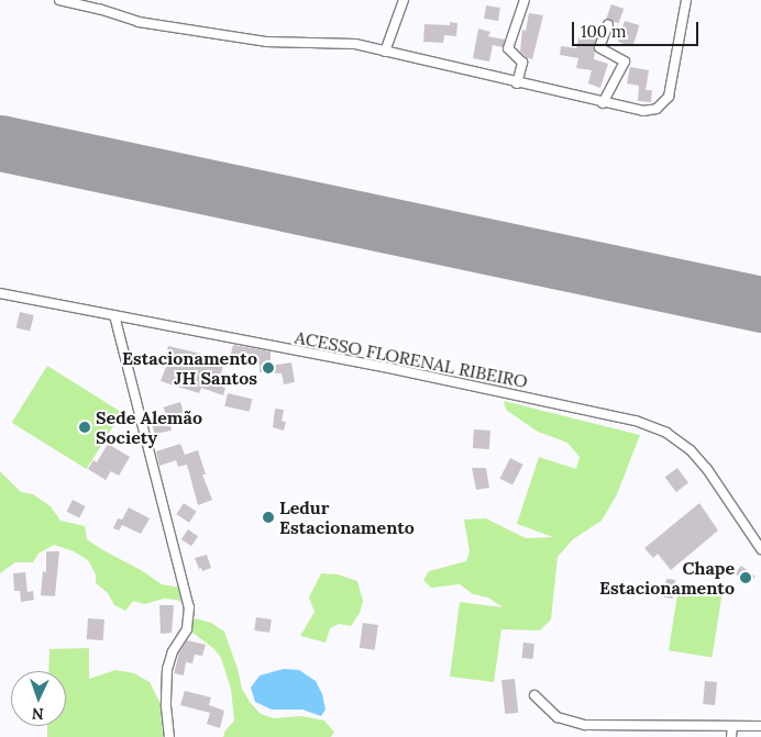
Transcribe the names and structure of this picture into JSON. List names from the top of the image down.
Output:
{
  "streets": {
    "street": ["ACESSO FLORENAL RIBEIRO"]
  },
  "places": [
    "Estacionamento JH Santos",
    "Sede Alemão Society",
    "Ledur Estacionamento",
    "Chape Estacionamento"
  ],
  "scale_bar": "100 m",
  "north": "bottom"
}
